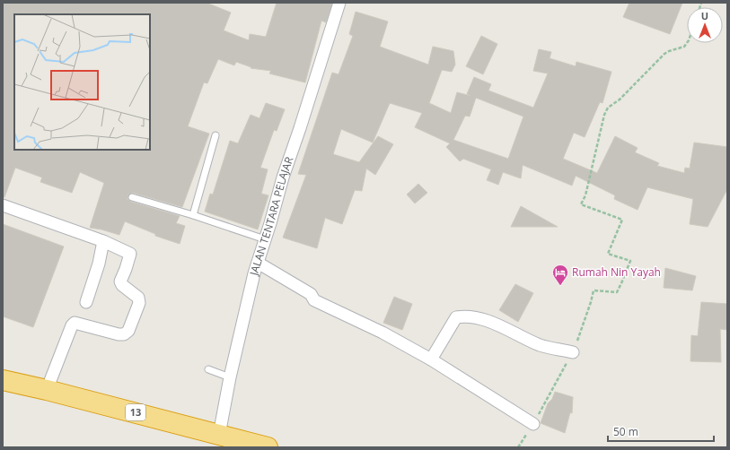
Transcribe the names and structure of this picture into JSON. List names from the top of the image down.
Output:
{
  "streets": {
    "highway": ["13"],
    "street": ["JALAN TENTARA PELAJAR"]
  },
  "crossings": [
    ["JALAN TENTARA PELAJAR", "13"]
  ],
  "places": {
    "hotel": ["Rumah Nin Yayah"]
  },
  "scale_bar": "50 m",
  "north": "top"
}
